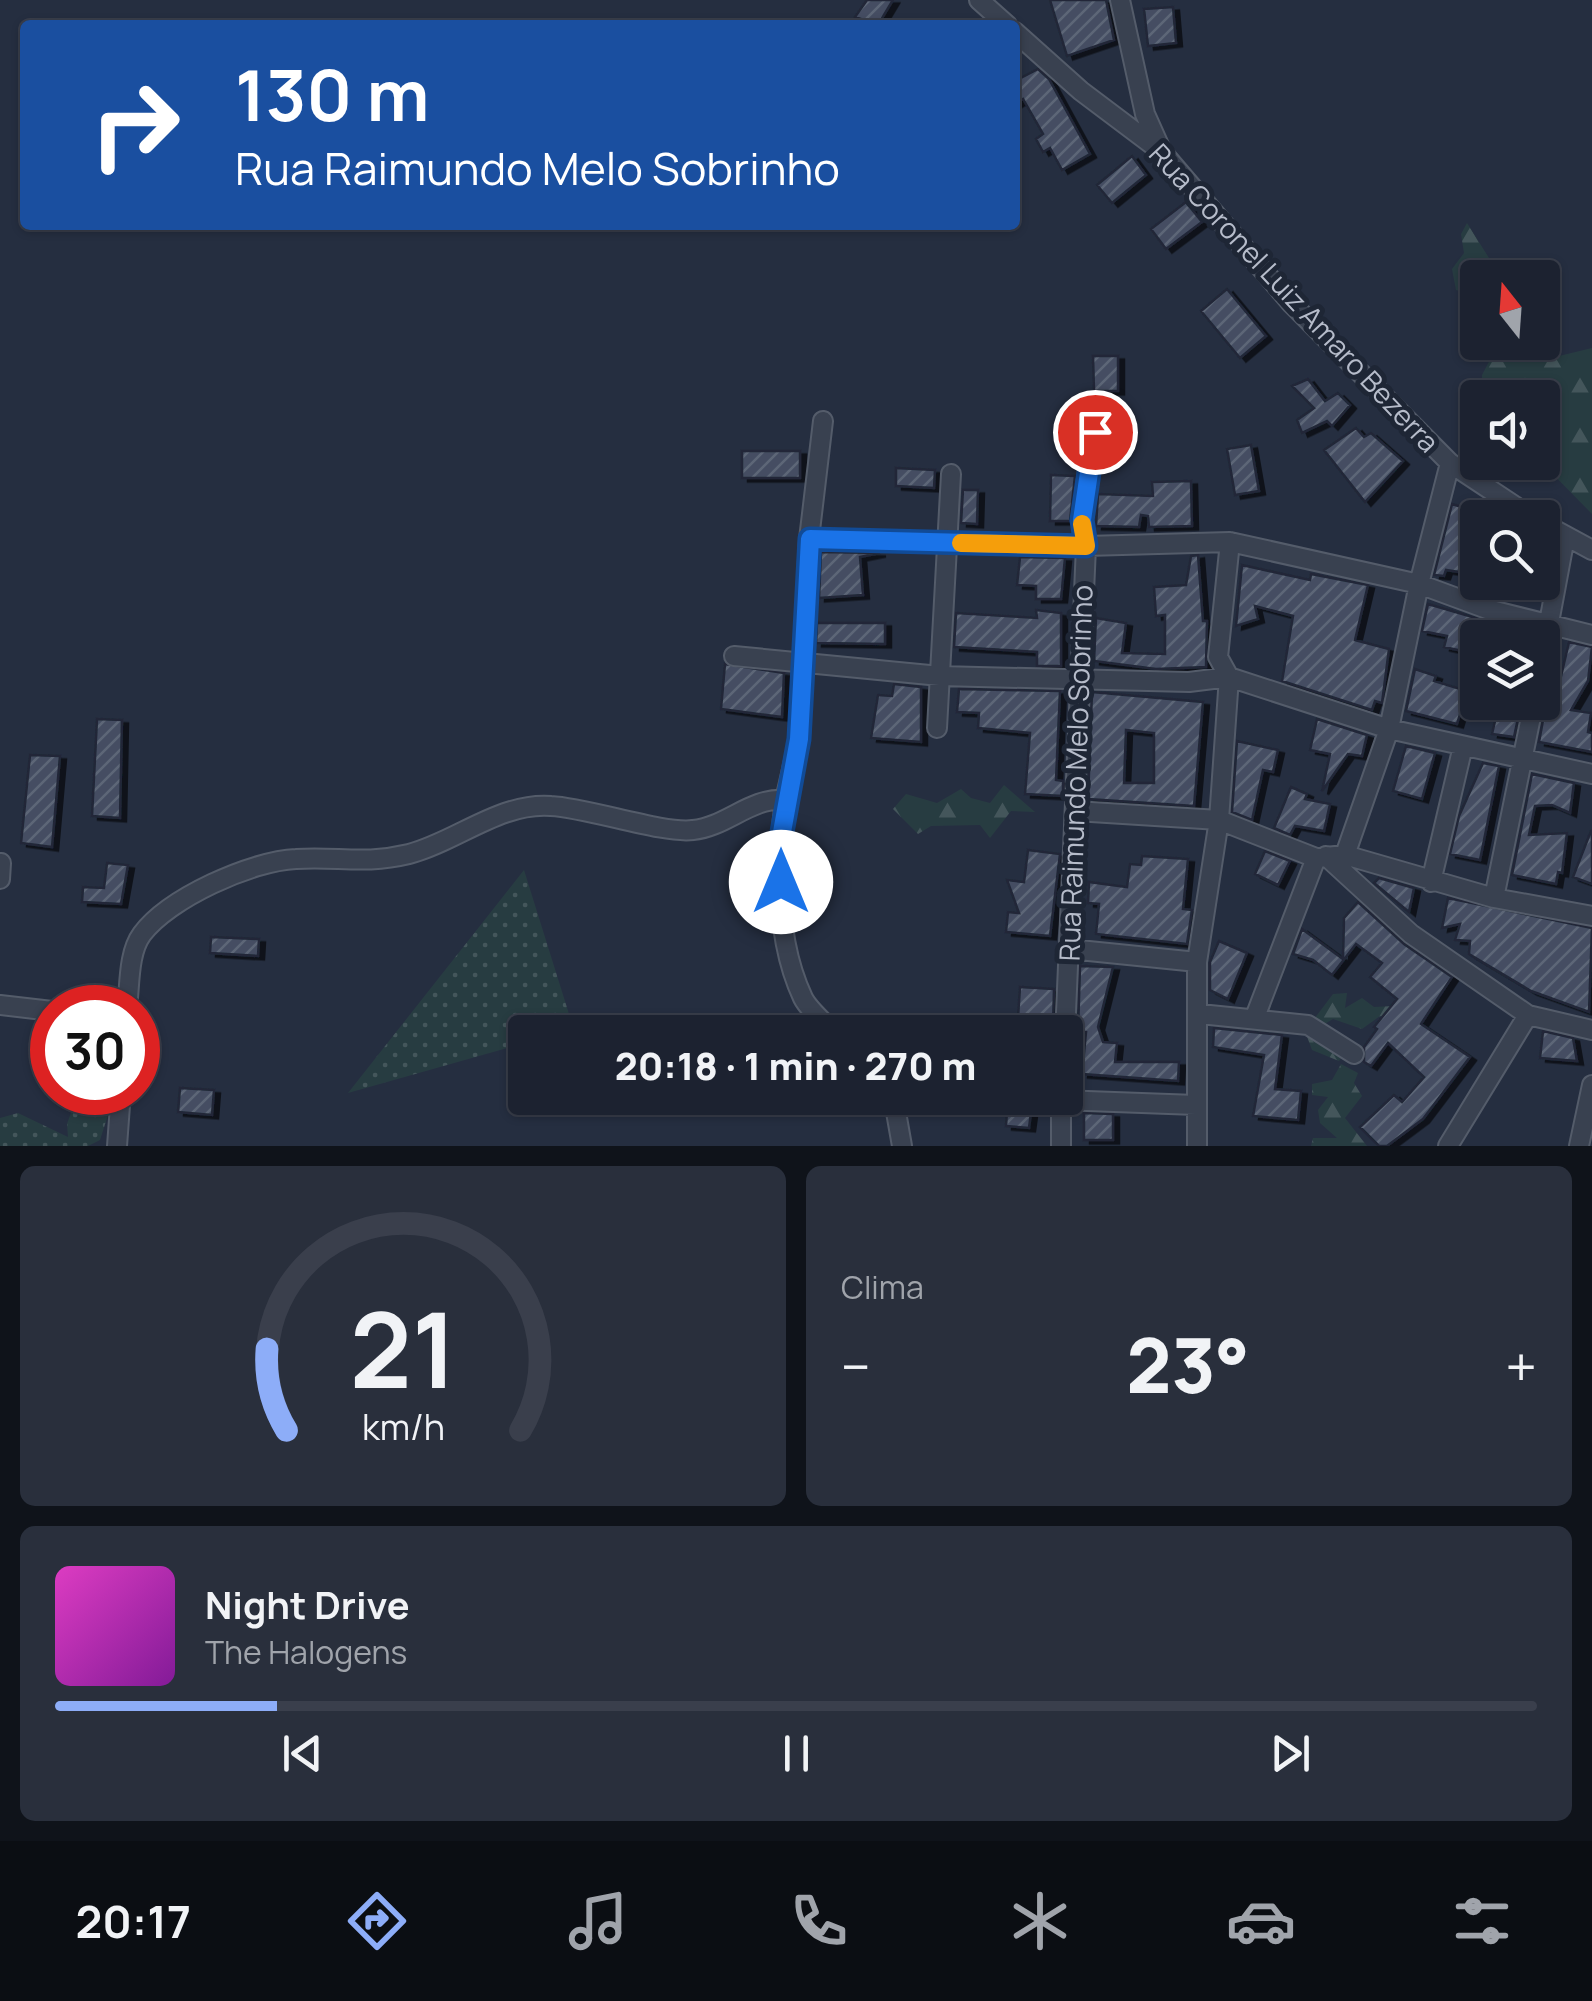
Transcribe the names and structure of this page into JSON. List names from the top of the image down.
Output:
{
  "streets": {
    "street": ["Rua Coronel Luiz Amaro Bezerra", "Rua Raimundo Melo Sobrinho"]
  },
  "north": "top",
  "page": {
    "turn": ["130 m", "Rua Raimundo Melo Sobrinho"],
    "limit": "30",
    "trip": "20:18 · 1 min · 270 m",
    "tile": "Clima",
    "heat": ["−", "23°", "+"],
    "song": ["Night Drive", "The Halogens"],
    "tabs": "20:17",
    "gauge": ["21", "km/h"]
  }
}
